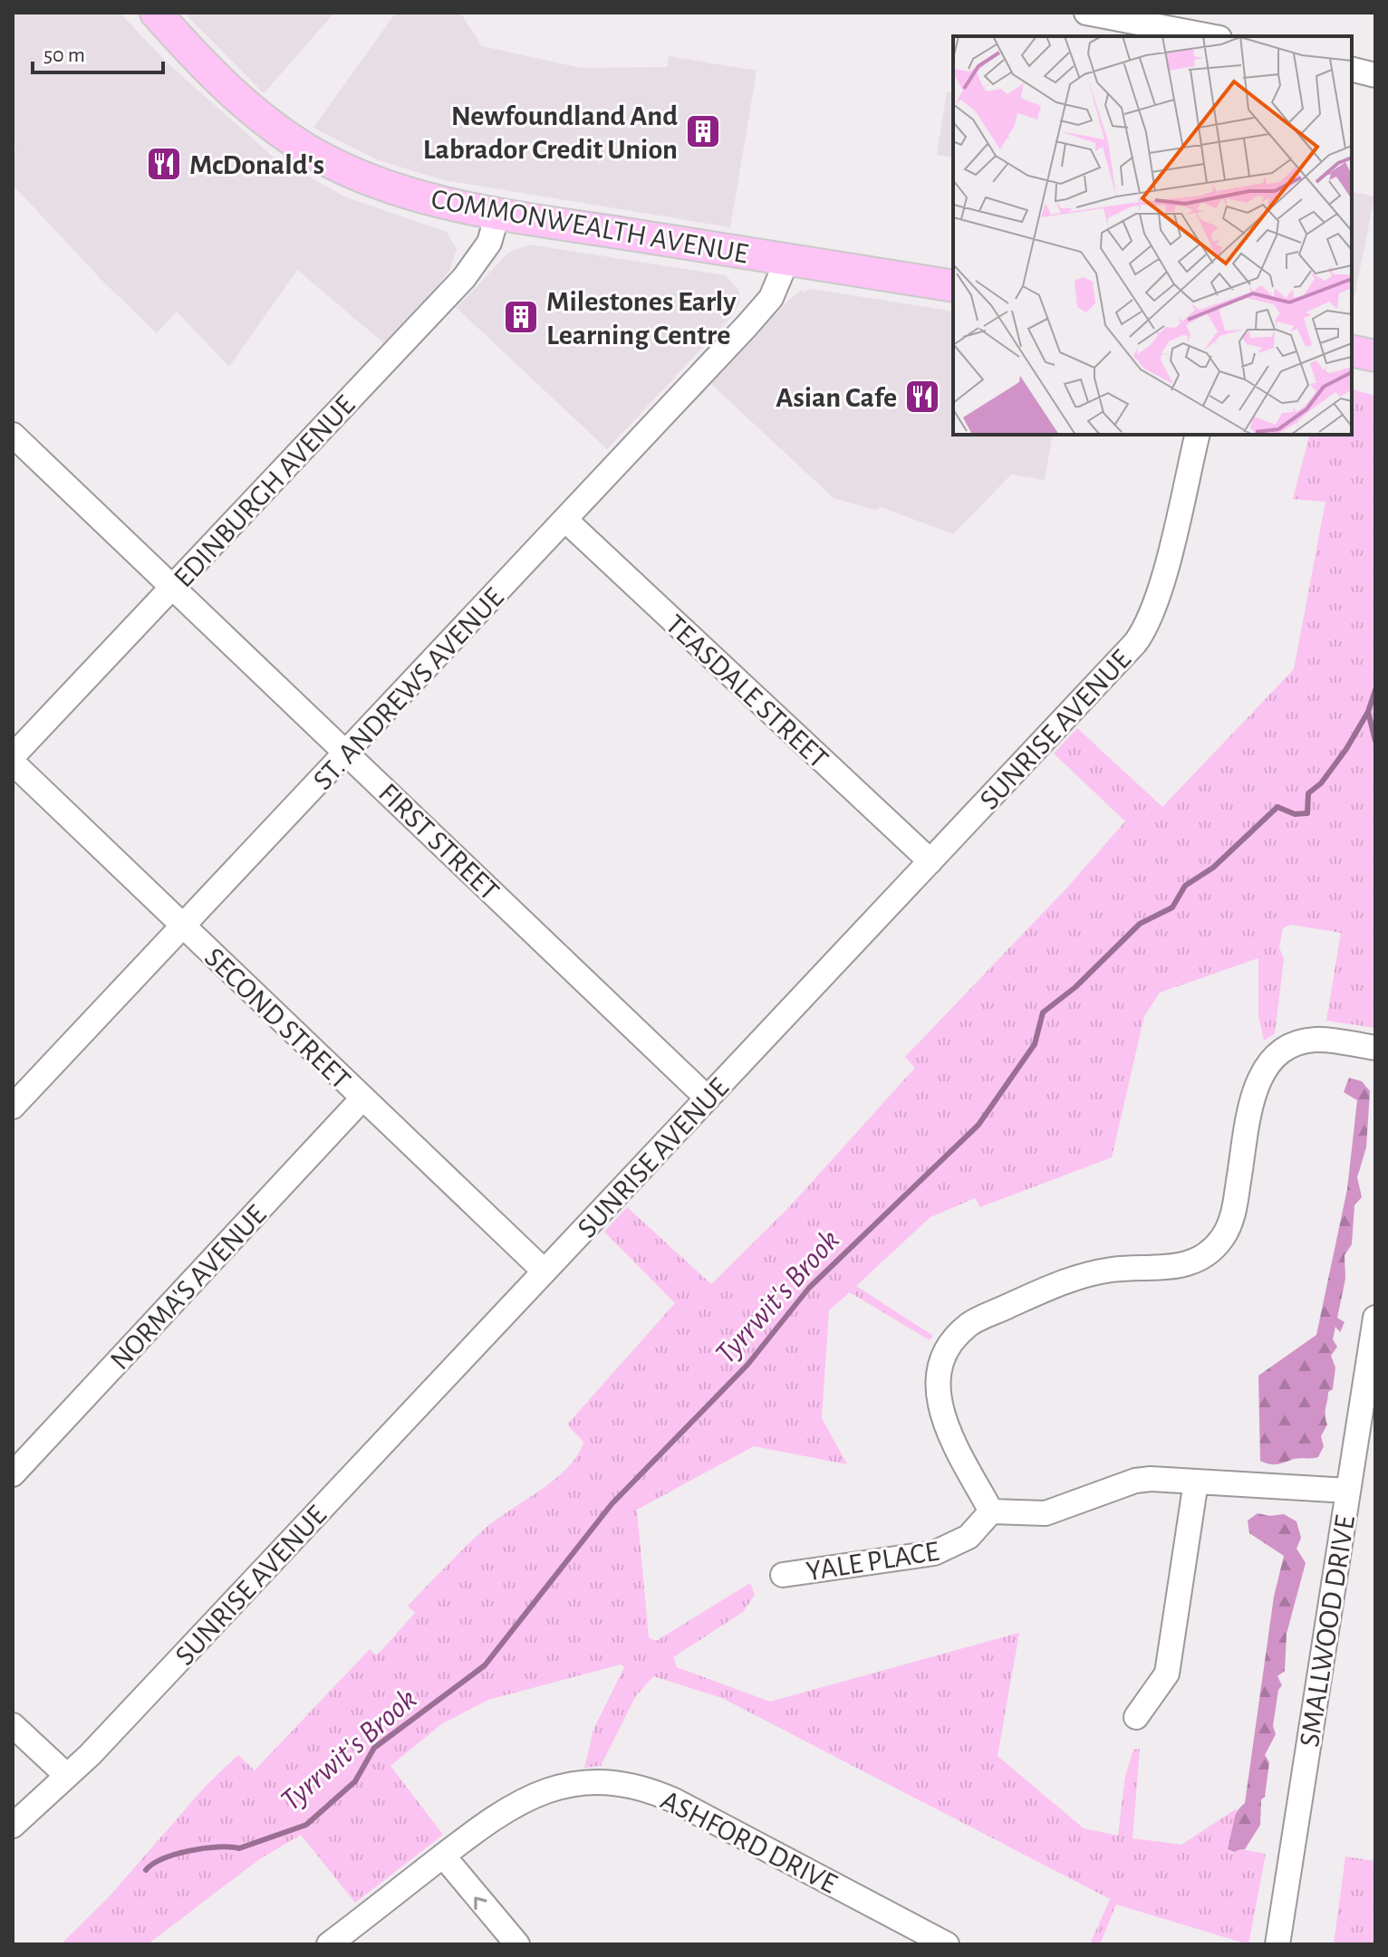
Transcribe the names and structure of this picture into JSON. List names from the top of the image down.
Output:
{
  "streets": {
    "main road": ["COMMONWEALTH AVENUE"],
    "street": [
      "EDINBURGH AVENUE",
      "ST. ANDREWS AVENUE",
      "TEASDALE STREET",
      "SUNRISE AVENUE",
      "FIRST STREET",
      "SECOND STREET",
      "NORMA'S AVENUE",
      "YALE PLACE",
      "SMALLWOOD DRIVE",
      "ASHFORD DRIVE"
    ]
  },
  "crossings": [
    ["COMMONWEALTH AVENUE", "EDINBURGH AVENUE"],
    ["COMMONWEALTH AVENUE", "ST. ANDREWS AVENUE"],
    ["EDINBURGH AVENUE", "FIRST STREET"],
    ["ST. ANDREWS AVENUE", "TEASDALE STREET"],
    ["ST. ANDREWS AVENUE", "FIRST STREET"],
    ["ST. ANDREWS AVENUE", "SECOND STREET"],
    ["TEASDALE STREET", "SUNRISE AVENUE"],
    ["SUNRISE AVENUE", "FIRST STREET"],
    ["SUNRISE AVENUE", "SECOND STREET"],
    ["SECOND STREET", "NORMA'S AVENUE"]
  ],
  "water": ["Tyrrwit's Brook"],
  "places": {
    "building": ["Newfoundland And Labrador Credit Union", "Milestones Early Learning Centre"],
    "restaurant": ["McDonald's", "Asian Cafe"]
  },
  "scale_bar": "50 m"
}
